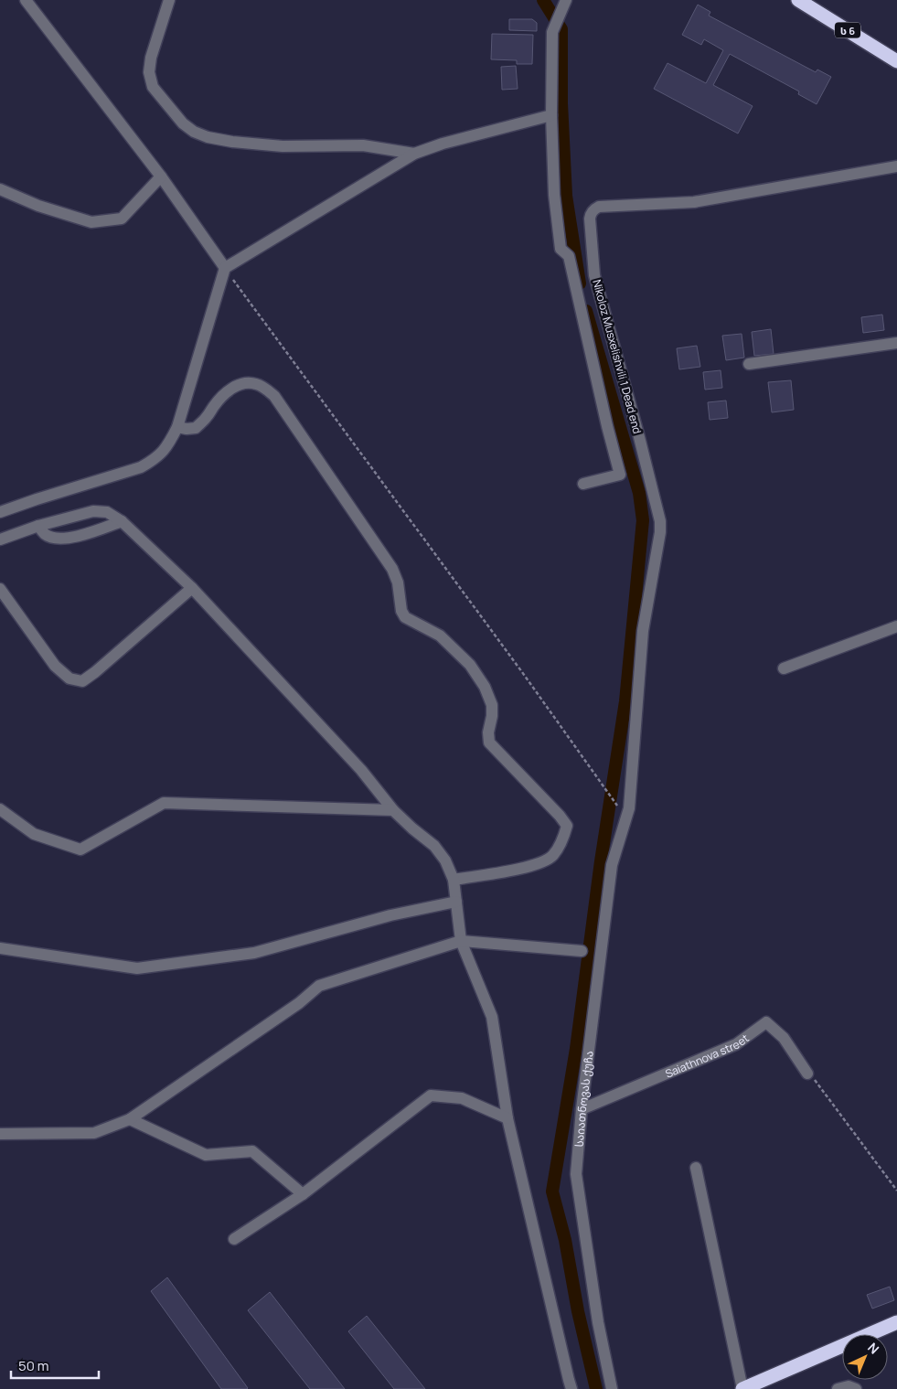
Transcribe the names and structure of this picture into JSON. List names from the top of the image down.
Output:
{
  "streets": {
    "highway": ["ს 6"],
    "street": ["Nikoloz Musxelishvili 1 Dead end", "Saiathnova street", "საიათნოვას ქუჩა"]
  },
  "crossings": [
    ["Nikoloz Musxelishvili 1 Dead end", "საიათნოვას ქუჩა"],
    ["Saiathnova street", "საიათნოვას ქუჩა"]
  ],
  "scale_bar": "50 m",
  "north": "top right"
}
